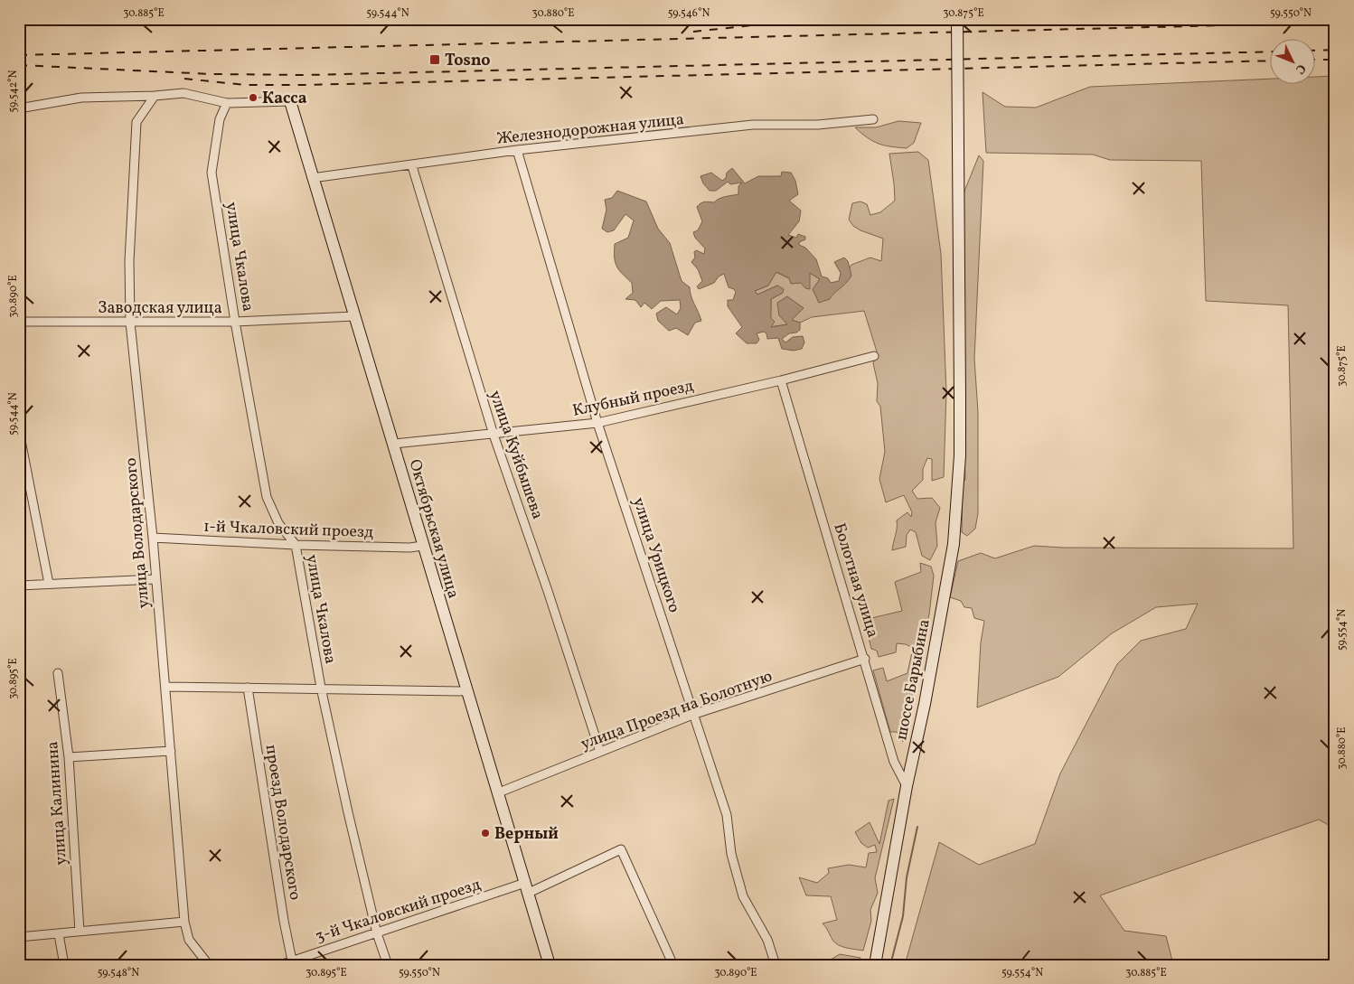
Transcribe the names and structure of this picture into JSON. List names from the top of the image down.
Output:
{
  "streets": {
    "main road": ["Октябрьская улица", "шоссе Барыбина"],
    "street": [
      "Железнодорожная улица",
      "улица Чкалова",
      "Заводская улица",
      "Клубный проезд",
      "улица Куйбышева",
      "1-й Чкаловский проезд",
      "улица Володарского",
      "улица Урицкого",
      "Болотная улица",
      "улица Проезд на Болотную",
      "улица Калинина",
      "проезд Володарского",
      "3-й Чкаловский проезд"
    ]
  },
  "crossings": [
    ["Железнодорожная улица", "улица Куйбышева"],
    ["Железнодорожная улица", "Октябрьская улица"],
    ["Железнодорожная улица", "улица Урицкого"],
    ["улица Чкалова", "Заводская улица"],
    ["улица Чкалова", "1-й Чкаловский проезд"],
    ["улица Чкалова", "3-й Чкаловский проезд"],
    ["Заводская улица", "Октябрьская улица"],
    ["Заводская улица", "улица Володарского"],
    ["Клубный проезд", "улица Куйбышева"],
    ["Клубный проезд", "Октябрьская улица"],
    ["Клубный проезд", "улица Урицкого"],
    ["Клубный проезд", "Болотная улица"],
    ["улица Куйбышева", "улица Проезд на Болотную"],
    ["1-й Чкаловский проезд", "Октябрьская улица"],
    ["1-й Чкаловский проезд", "улица Володарского"],
    ["Октябрьская улица", "улица Проезд на Болотную"],
    ["Октябрьская улица", "3-й Чкаловский проезд"],
    ["улица Урицкого", "улица Проезд на Болотную"],
    ["Болотная улица", "шоссе Барыбина"],
    ["Болотная улица", "улица Проезд на Болотную"],
    ["проезд Володарского", "3-й Чкаловский проезд"]
  ],
  "places": {
    "transit": ["Tosno"],
    "other": ["Касса", "Верный"]
  },
  "north": "bottom right",
  "coordinates": [
    "30.885°E",
    "59.544°N",
    "30.880°E",
    "59.546°N",
    "30.875°E",
    "59.550°N",
    "59.542°N",
    "30.890°E",
    "59.554°N",
    "30.895°E",
    "59.548°N"
  ]
}
